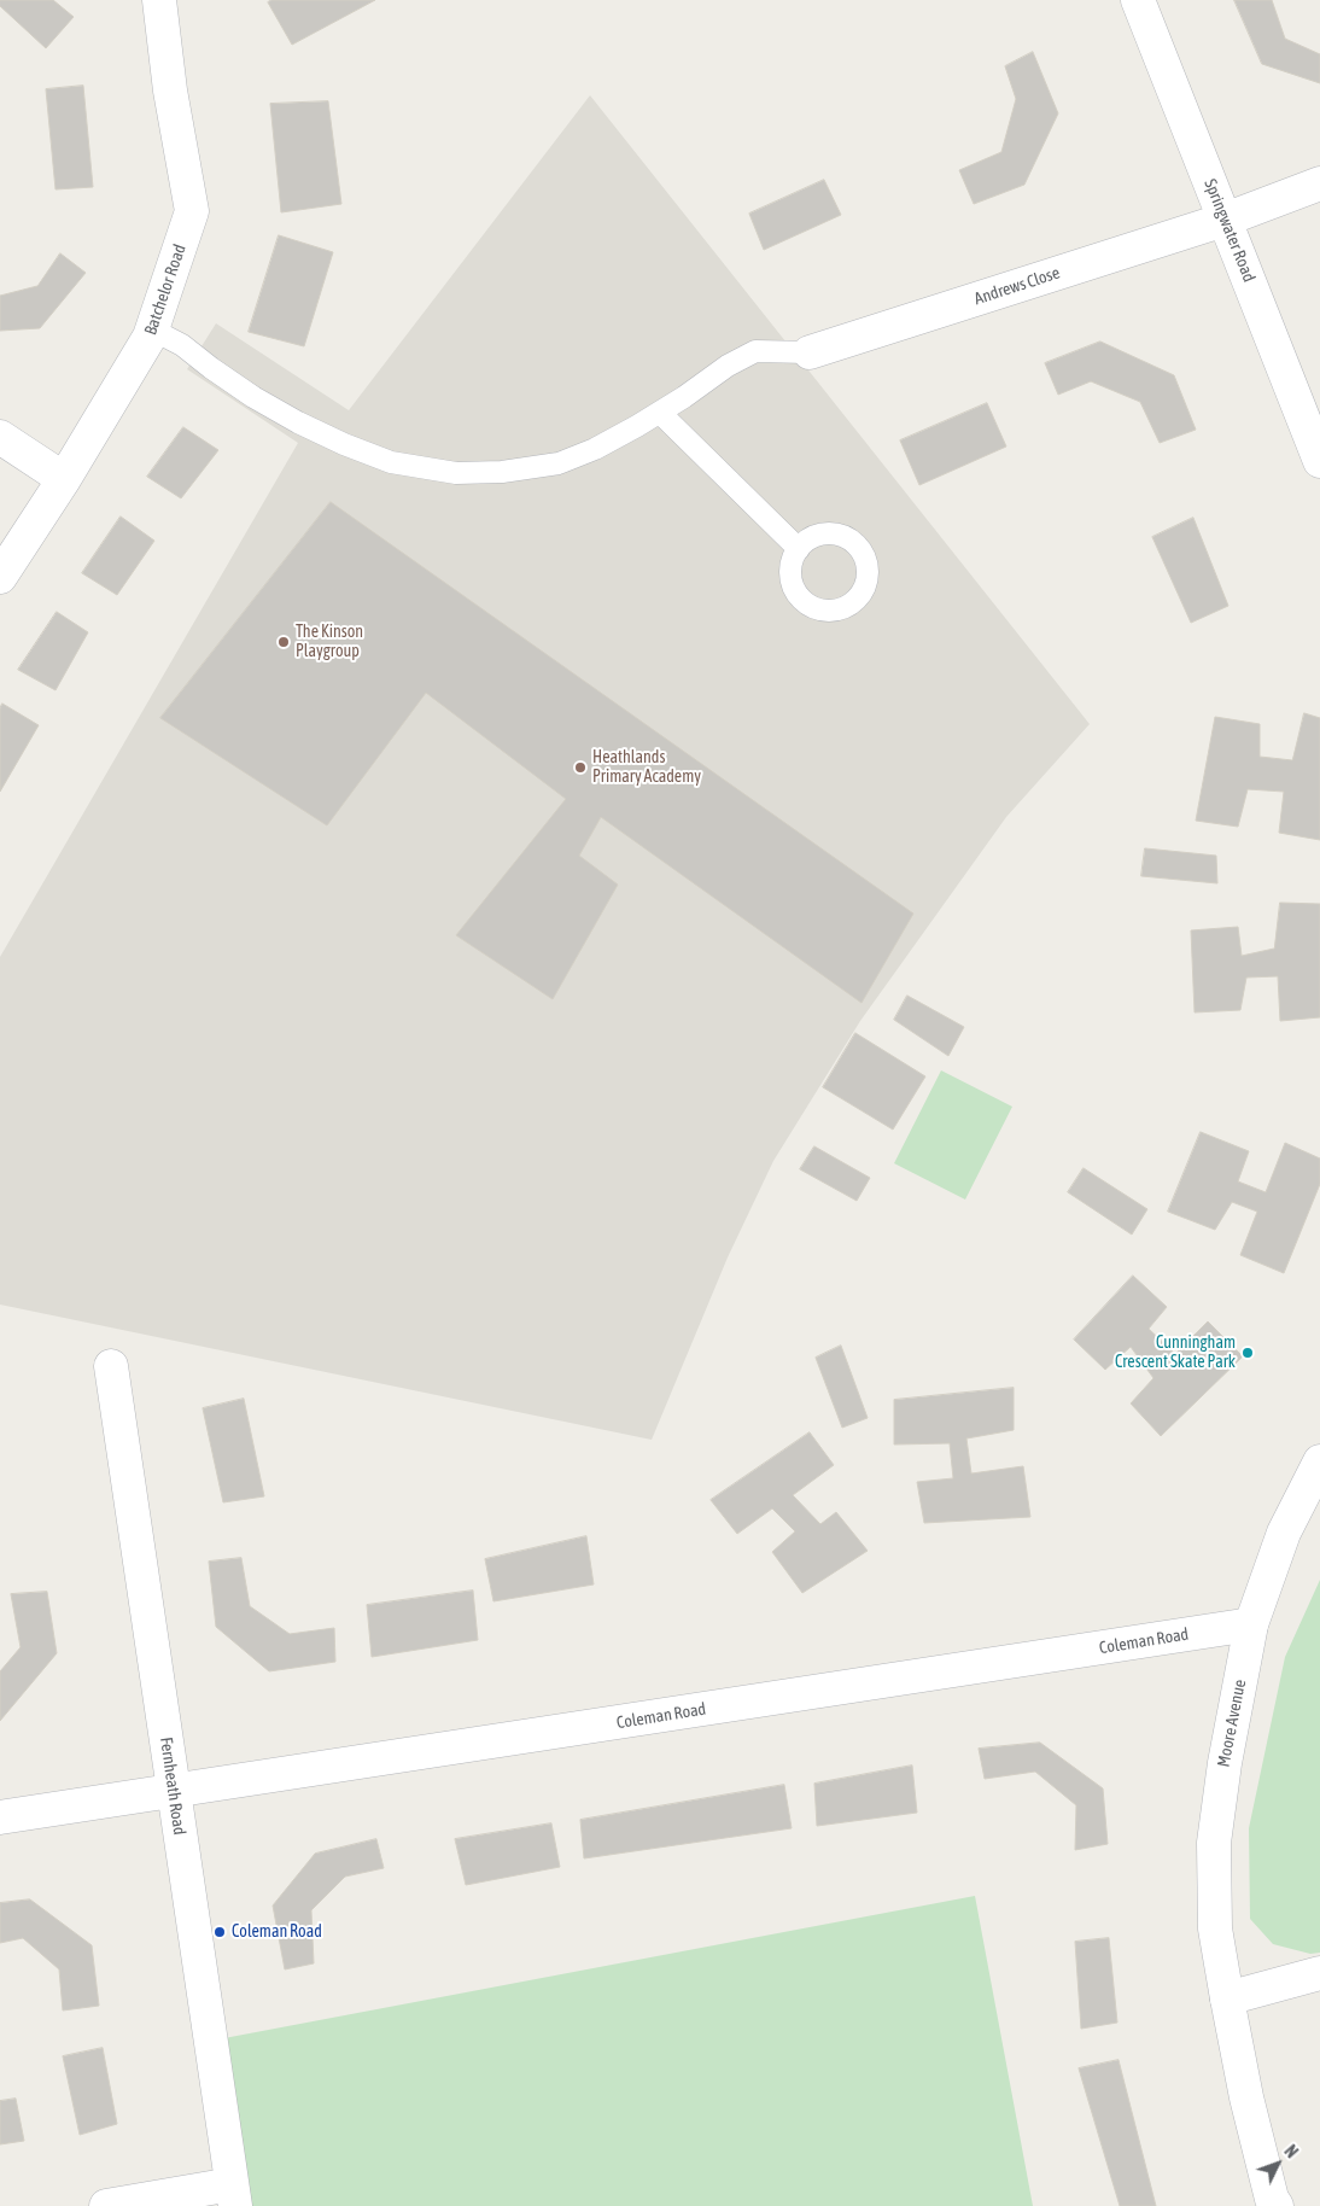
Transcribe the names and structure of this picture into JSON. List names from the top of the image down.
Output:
{
  "streets": {
    "street": [
      "Springwater Road",
      "Andrews Close",
      "Batchelor Road",
      "Coleman Road",
      "Moore Avenue",
      "Fernheath Road"
    ]
  },
  "crossings": [
    ["Springwater Road", "Andrews Close"],
    ["Coleman Road", "Moore Avenue"],
    ["Coleman Road", "Fernheath Road"]
  ],
  "places": [
    "The Kinson Playgroup",
    "Heathlands Primary Academy",
    "Cunningham Crescent Skate Park",
    "Coleman Road"
  ],
  "north": "top right"
}
